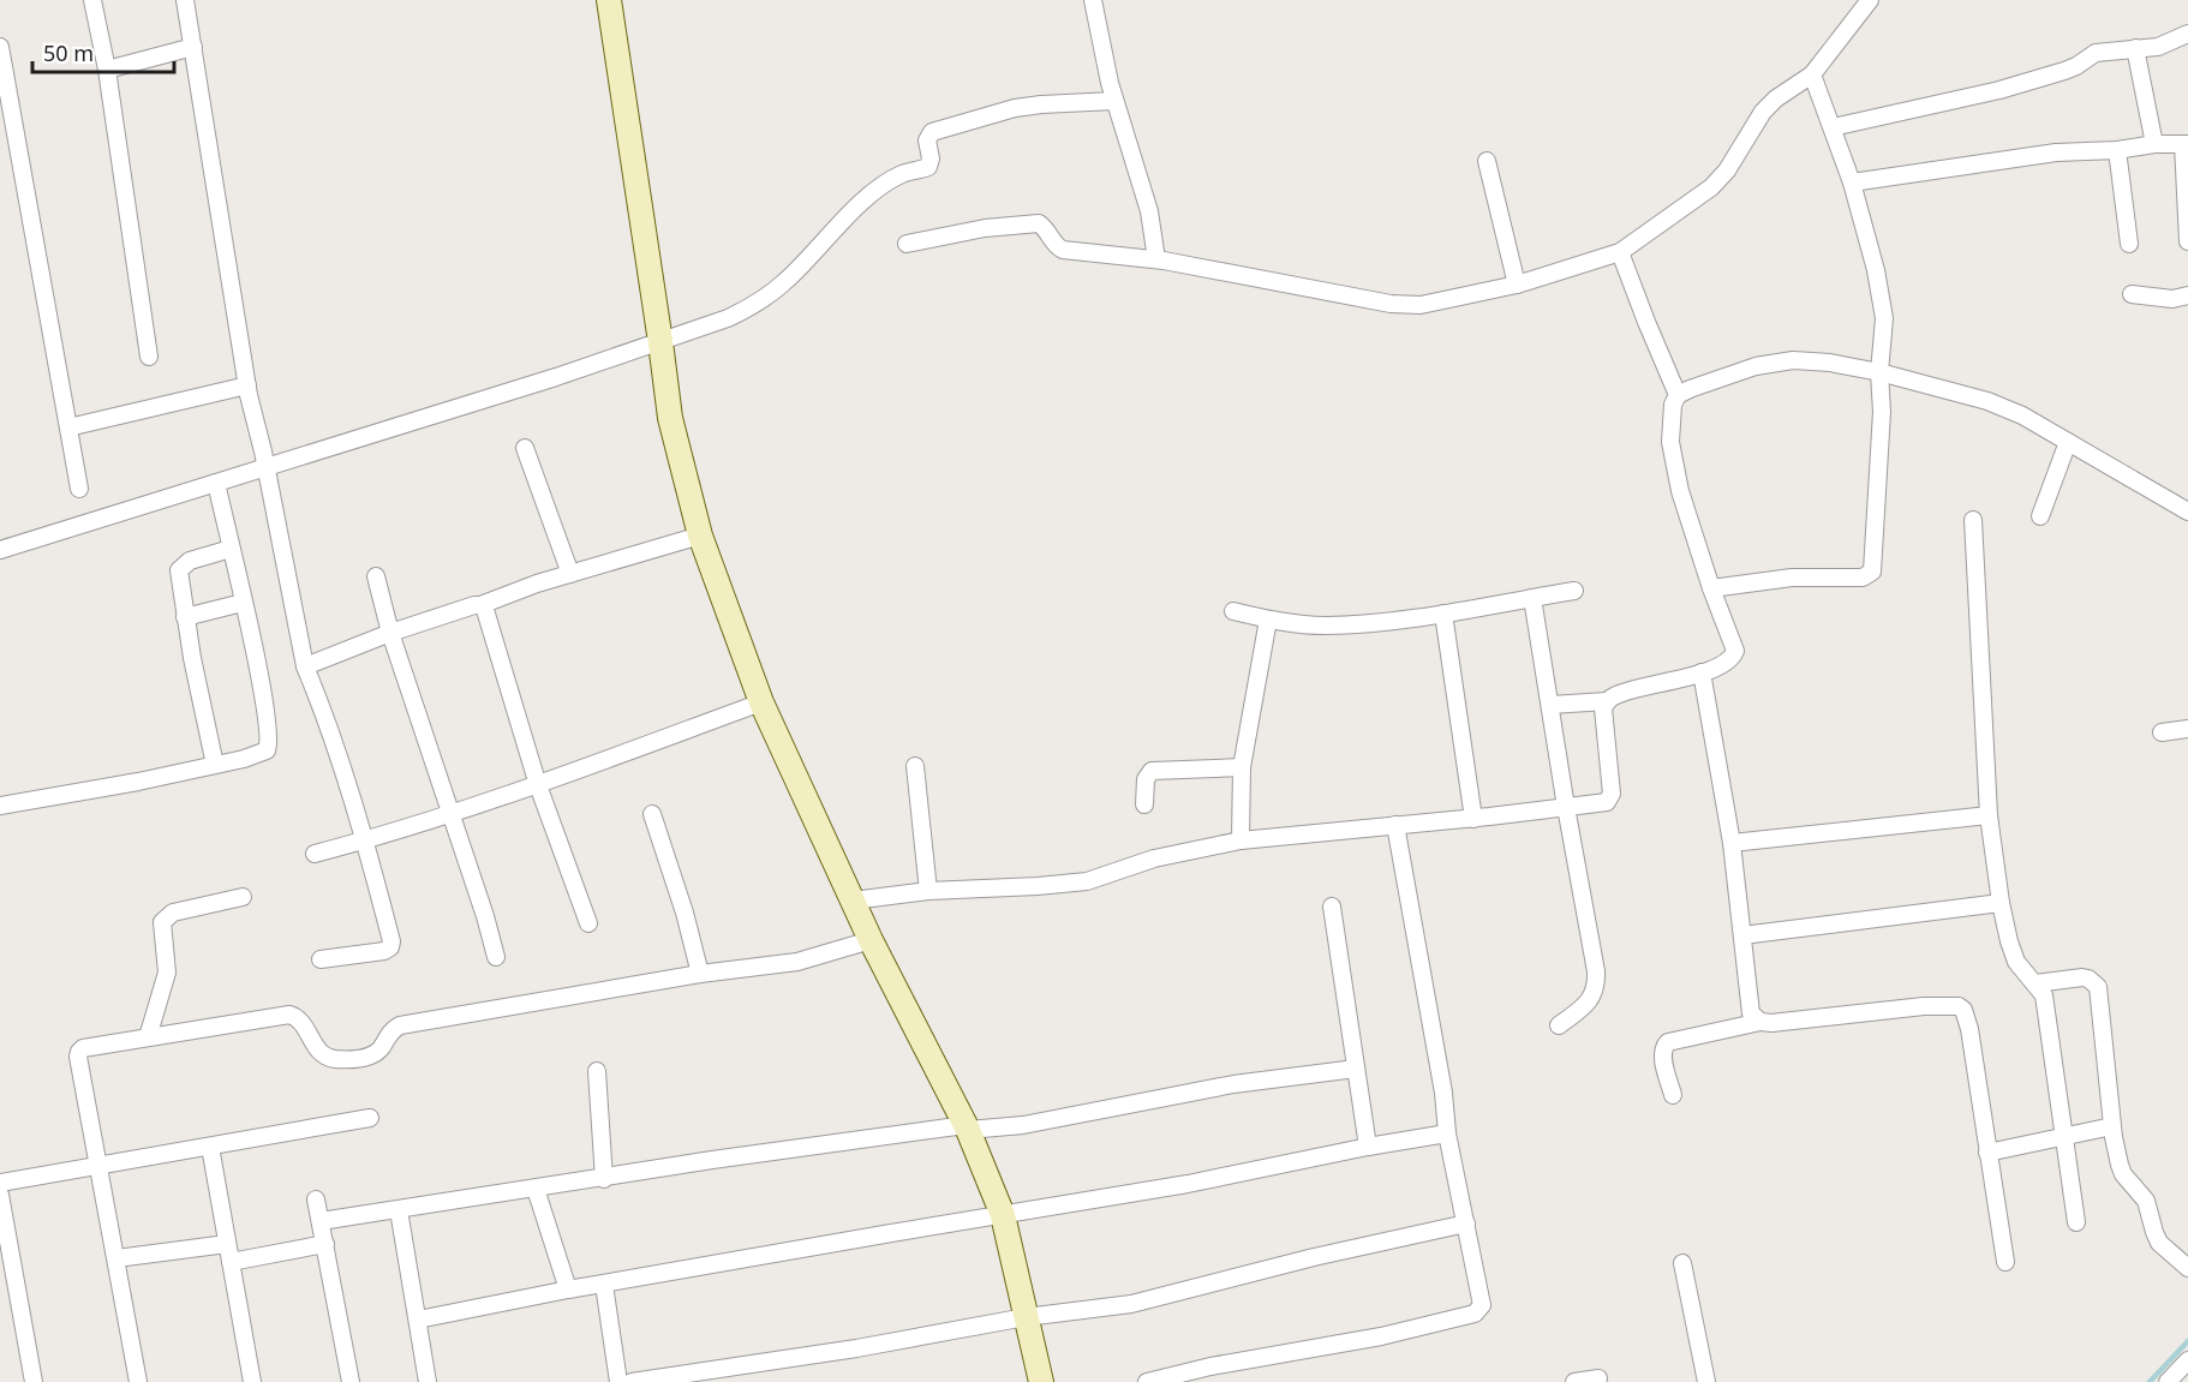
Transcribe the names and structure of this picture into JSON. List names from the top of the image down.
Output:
{
  "scale_bar": "50 m"
}
